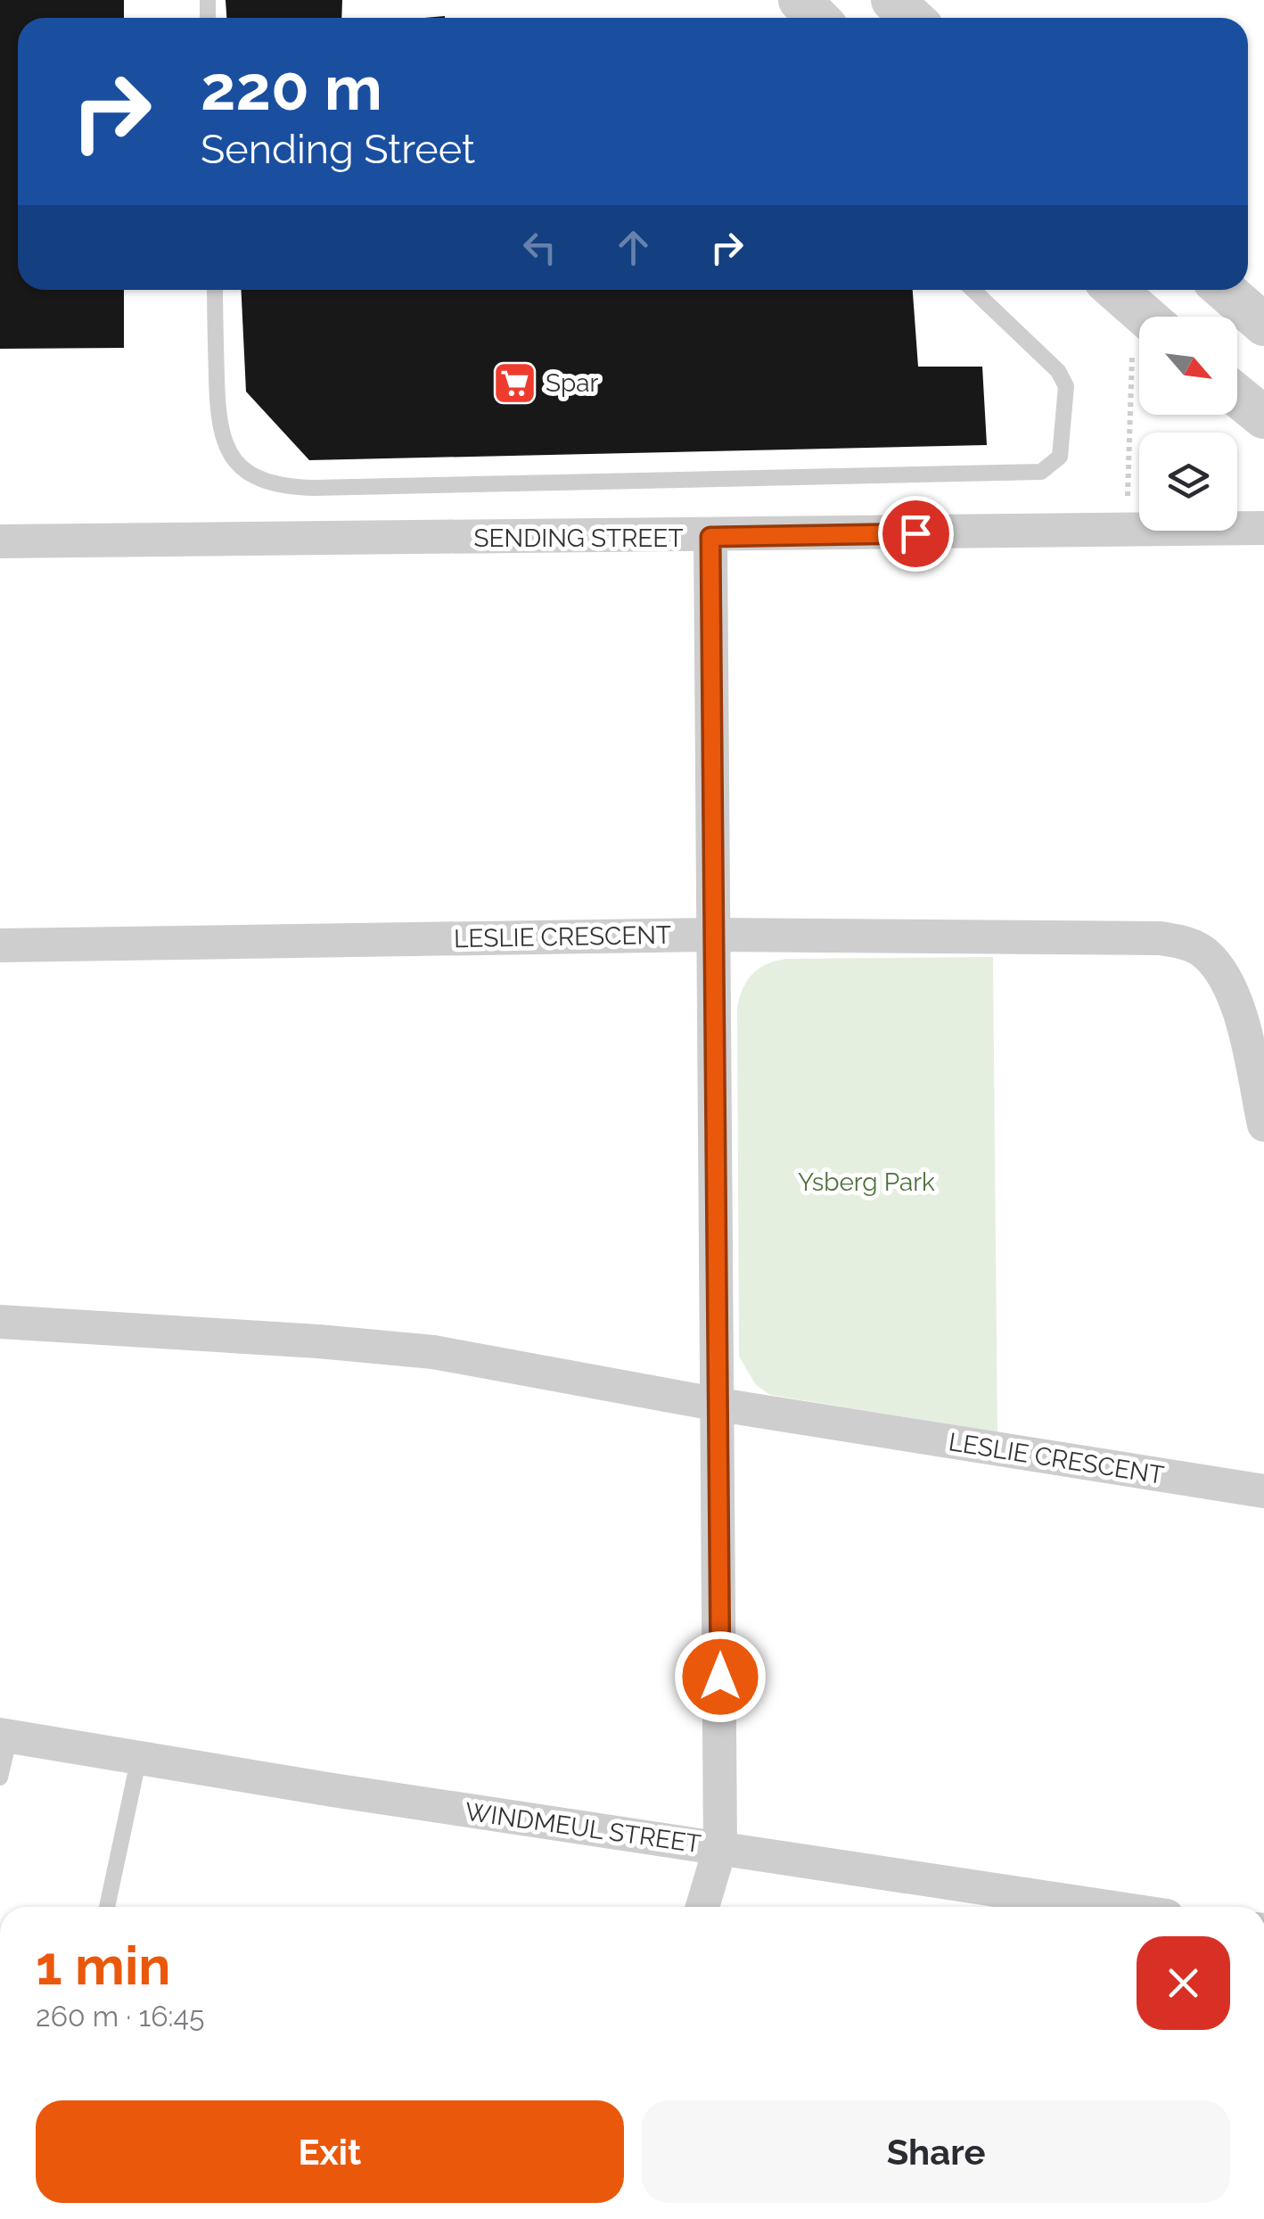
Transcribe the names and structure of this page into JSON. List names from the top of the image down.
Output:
{
  "streets": {
    "street": ["SENDING STREET", "LESLIE CRESCENT", "WINDMEUL STREET"]
  },
  "parks": ["Ysberg Park"],
  "places": {
    "supermarket": ["Spar"]
  },
  "north": "bottom right",
  "page": {
    "turn": ["220 m", "Sending Street"],
    "heading": ["1 min", "260 m · 16:45"],
    "buttons": ["Exit", "Share"]
  }
}
